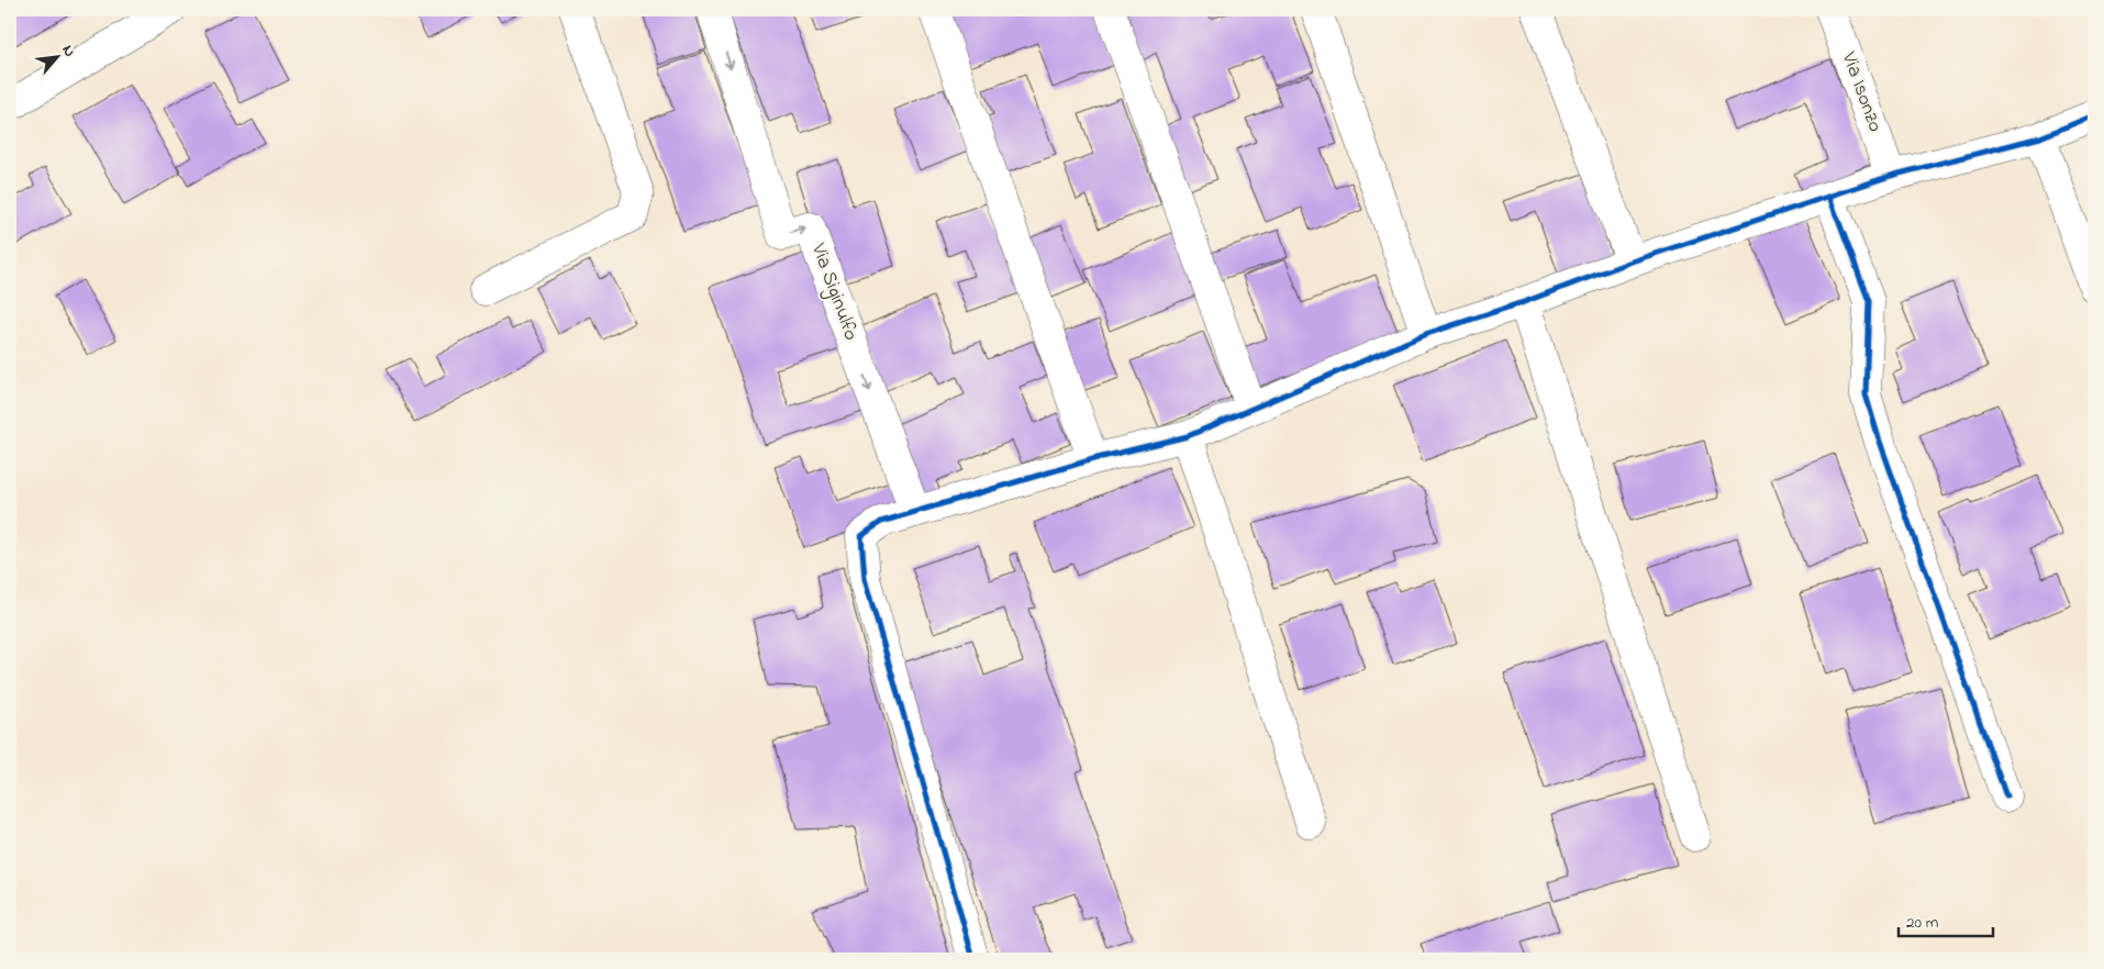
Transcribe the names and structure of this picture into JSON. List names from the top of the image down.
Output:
{
  "streets": {
    "street": ["Via Isonzo", "Via Siginulfo"]
  },
  "scale_bar": "20 m",
  "north": "top right"
}
